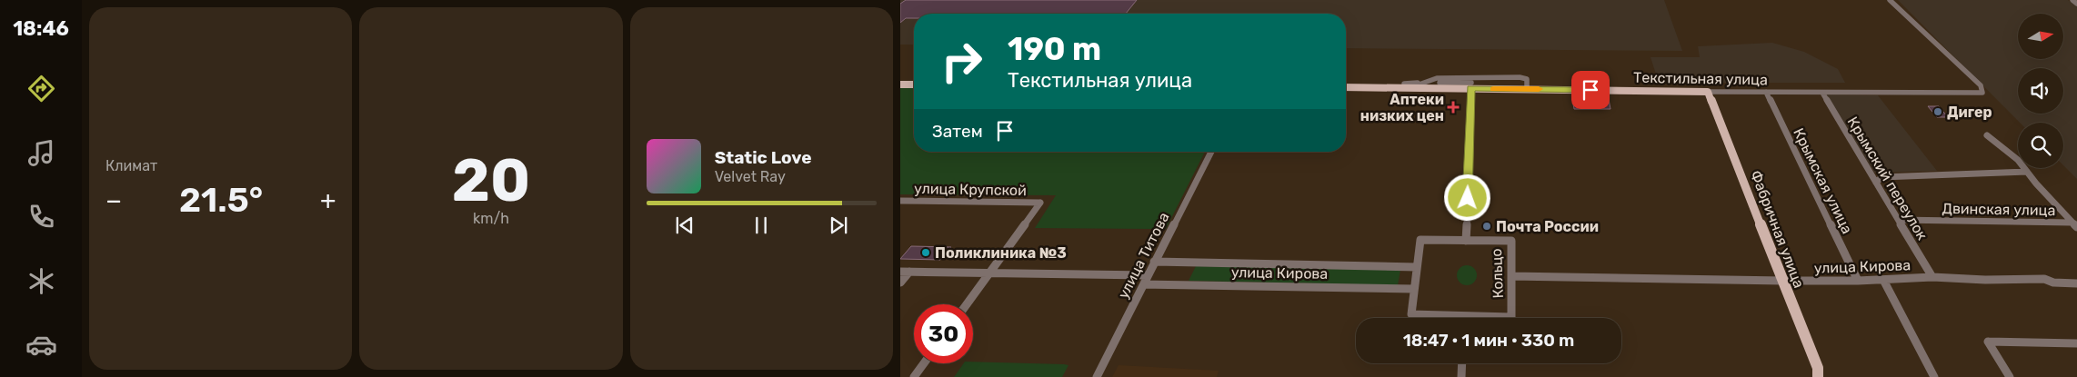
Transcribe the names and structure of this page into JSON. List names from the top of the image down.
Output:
{
  "streets": {
    "main road": ["Текстильная улица", "Фабричная улица"],
    "street": [
      "Крымский переулок",
      "Крымская улица",
      "улица Крупской",
      "Двинская улица",
      "улица Титова",
      "улица Кирова",
      "Кольцо"
    ]
  },
  "crossings": [
    ["Текстильная улица", "Крымский переулок"],
    ["Текстильная улица", "Крымская улица"],
    ["Текстильная улица", "Фабричная улица"],
    ["Крымский переулок", "Двинская улица"],
    ["Крымский переулок", "улица Кирова"],
    ["Крымская улица", "улица Кирова"],
    ["Фабричная улица", "улица Кирова"],
    ["улица Титова", "улица Кирова"],
    ["улица Кирова", "Кольцо"]
  ],
  "places": {
    "health": ["Аптеки низких цен"],
    "other": ["Дигер", "Почта России", "Поликлиника №3"]
  },
  "north": "right",
  "page": {
    "tabs": "18:46",
    "tile": [
      "Климат",
      ["20", "km/h"]
    ],
    "turn": ["190 m", "Текстильная улица"],
    "then": "Затем",
    "song": ["Static Love", "Velvet Ray"],
    "heat": ["−", "21.5°", "+"],
    "limit": "30",
    "trip": "18:47 · 1 мин · 330 m"
  }
}
